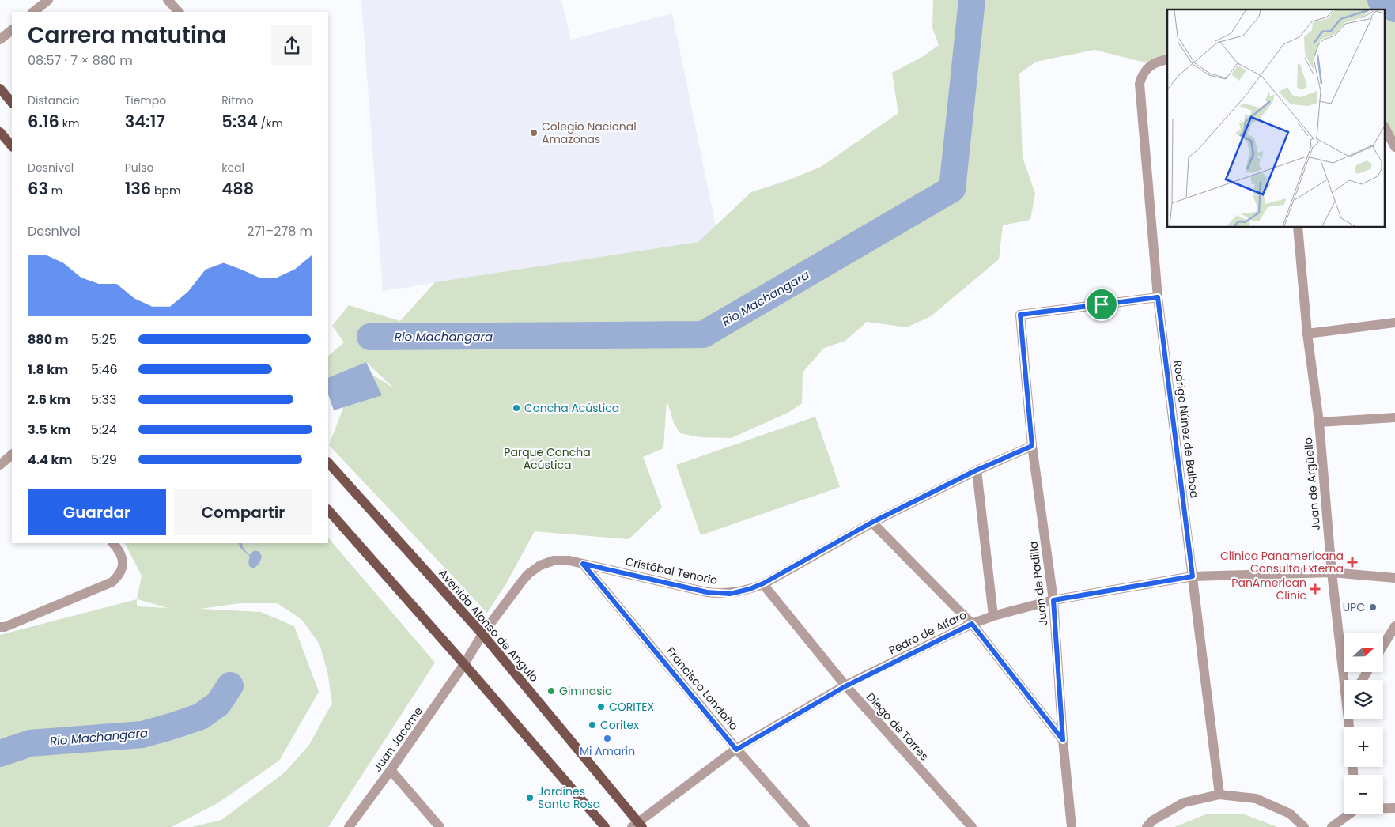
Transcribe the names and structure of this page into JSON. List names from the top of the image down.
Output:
{
  "streets": {
    "main road": ["Avenida Alonso de Angulo"],
    "street": [
      "Rodrigo Núñez de Balboa",
      "Juan de Argüello",
      "Cristóbal Tenorio",
      "Juan de Padilla",
      "Pedro de Alfaro",
      "Francisco Londoño",
      "Diego de Torres",
      "Juan Jacome"
    ]
  },
  "crossings": [
    ["Rodrigo Núñez de Balboa", "Juan de Padilla"],
    ["Rodrigo Núñez de Balboa", "Pedro de Alfaro"],
    ["Juan de Argüello", "Pedro de Alfaro"],
    ["Cristóbal Tenorio", "Juan de Padilla"],
    ["Cristóbal Tenorio", "Avenida Alonso de Angulo"],
    ["Cristóbal Tenorio", "Francisco Londoño"],
    ["Cristóbal Tenorio", "Diego de Torres"],
    ["Cristóbal Tenorio", "Juan Jacome"],
    ["Juan de Padilla", "Pedro de Alfaro"],
    ["Avenida Alonso de Angulo", "Pedro de Alfaro"],
    ["Pedro de Alfaro", "Francisco Londoño"],
    ["Pedro de Alfaro", "Diego de Torres"]
  ],
  "water": ["Rio Machangara"],
  "parks": ["Parque Concha Acústica"],
  "places": {
    "other": [
      "Colegio Nacional Amazonas",
      "Concha Acústica",
      "UPC",
      "Gimnasio",
      "CORITEX",
      "Coritex",
      "Mi Amarin",
      "Jardines Santa Rosa"
    ],
    "health": ["Clínica Panamericana Consulta Externa", "PanAmerican Clinic"]
  },
  "north": "right",
  "page": {
    "heading": ["Carrera matutina", "08:57 · 7 × 880 m"],
    "stats": [
      ["Distancia", "6.16 km"],
      ["Tiempo", "34:17"],
      ["Ritmo", "5:34 /km"],
      ["Desnivel", "63 m"],
      ["Pulso", "136 bpm"],
      ["kcal", "488"]
    ],
    "chart": ["Desnivel", "271–278 m"],
    "list": [
      {
        "name": "880 m",
        "note": "5:25"
      },
      {
        "name": "1.8 km",
        "note": "5:46"
      },
      {
        "name": "2.6 km",
        "note": "5:33"
      },
      {
        "name": "3.5 km",
        "note": "5:24"
      },
      {
        "name": "4.4 km",
        "note": "5:29"
      }
    ],
    "buttons": ["Guardar", "Compartir"],
    "map_buttons": ["+", "−"]
  }
}
